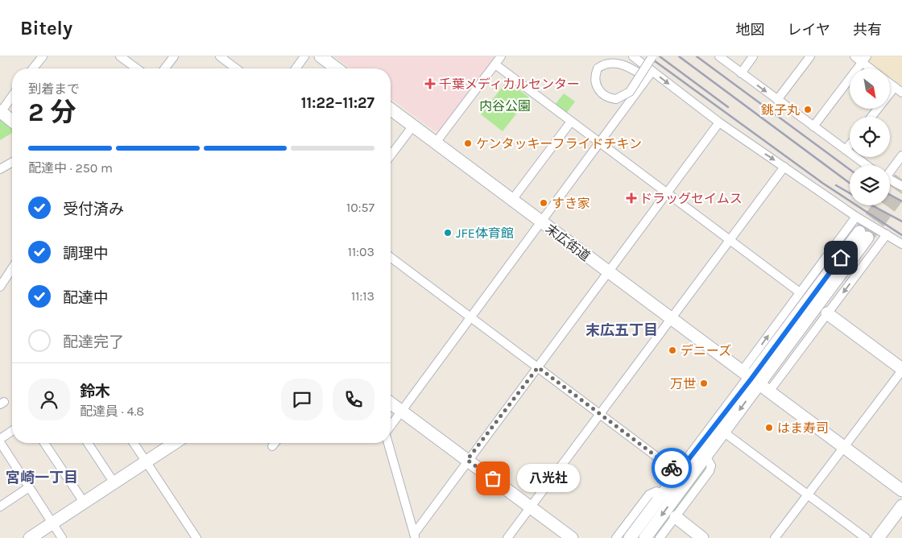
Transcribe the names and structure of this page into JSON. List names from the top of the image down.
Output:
{
  "streets": {
    "street": ["末広街道"]
  },
  "districts": ["末広五丁目", "宮崎一丁目"],
  "parks": ["内谷公園"],
  "places": {
    "health": ["千葉メディカルセンター", "ドラッグセイムス"],
    "other": [
      "銚子丸",
      "ケンタッキーフライドチキン",
      "すき家",
      "JFE体育館",
      "デニーズ",
      "万世",
      "はま寿司",
      "八光社"
    ]
  },
  "north": "bottom right",
  "page": {
    "header": "Bitely",
    "nav": ["地図", "レイヤ", "共有"],
    "heading": ["2 分", "到着まで", "11:22–11:27"],
    "panel": ["鈴木", "配達員 · 4.8"],
    "bar": "配達中 · 250 m",
    "list": [
      ["受付済み", "10:57"],
      ["調理中", "11:03"],
      ["配達中", "11:13"],
      "配達完了"
    ],
    "bubble": "八光社"
  }
}
